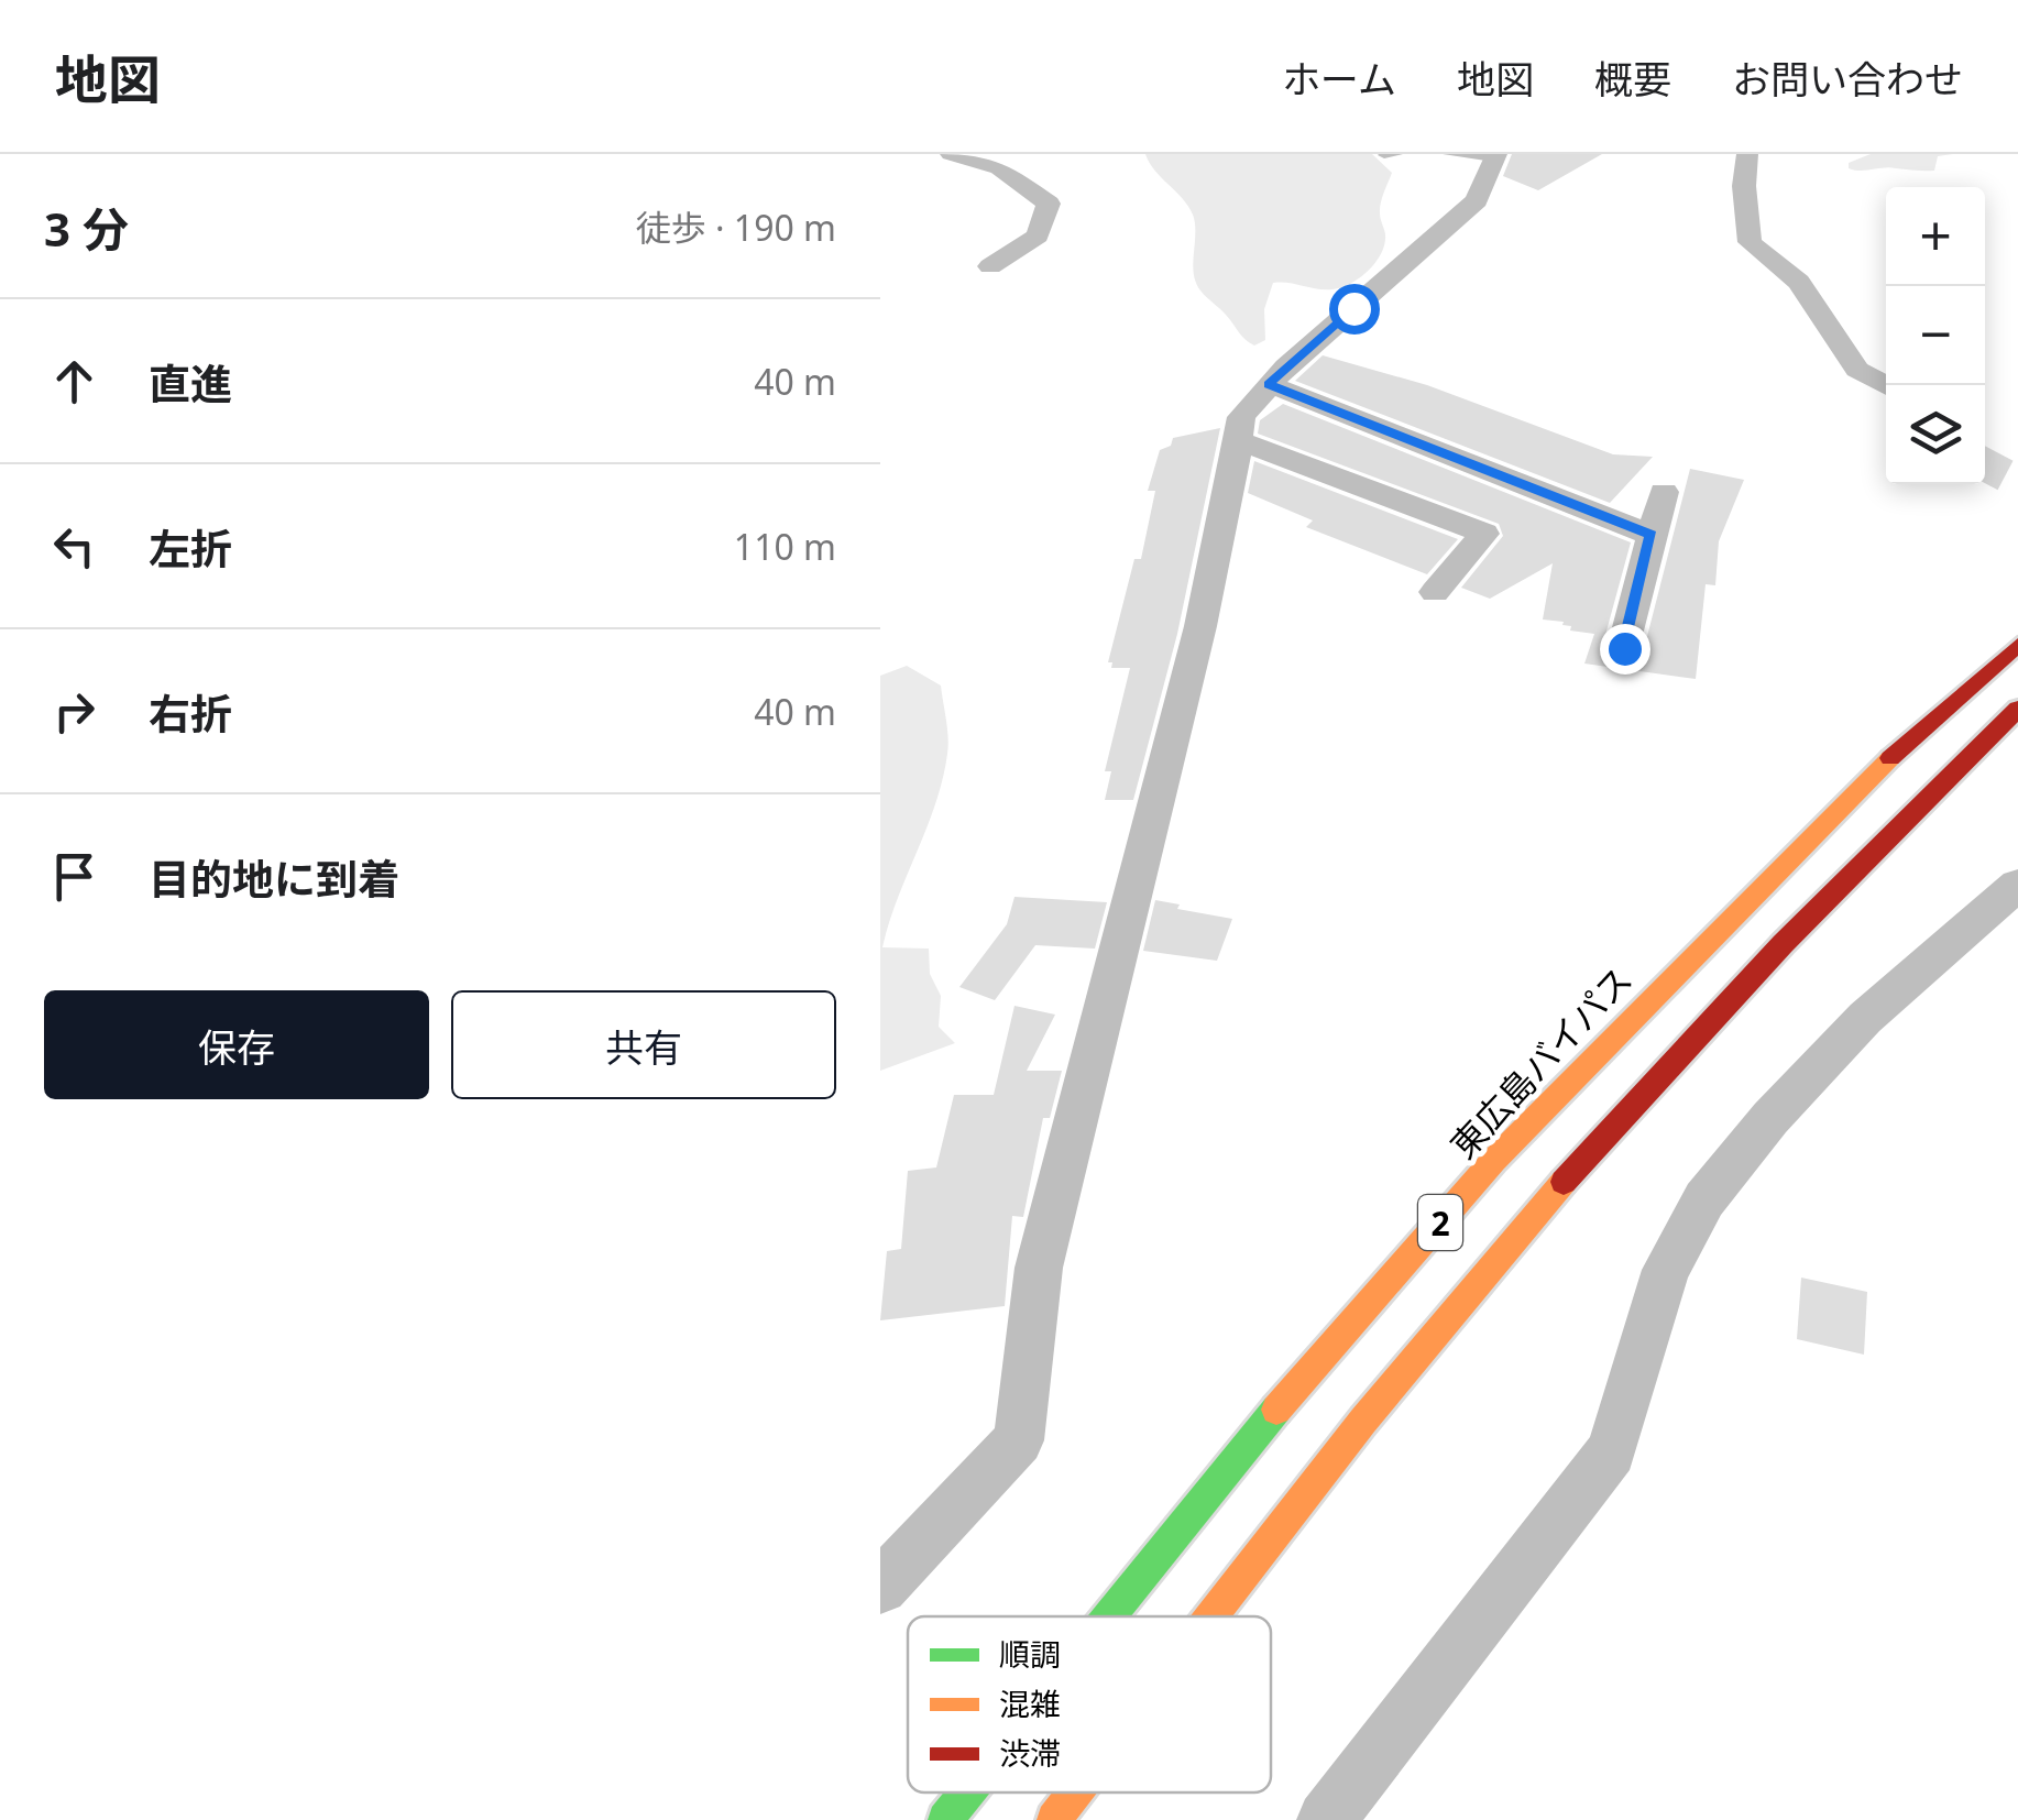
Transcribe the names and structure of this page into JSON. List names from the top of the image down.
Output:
{
  "streets": {
    "highway": ["東広島バイパス", "2"]
  },
  "legend": ["順調", "混雑", "渋滞"],
  "page": {
    "header": "地図",
    "nav": [
      "ホーム",
      "地図",
      "概要",
      "お問い合わせ"
    ],
    "heading": ["3 分", "徒歩 · 190 m"],
    "map_buttons": ["+", "−"],
    "list": [
      ["直進", "40 m"],
      ["左折", "110 m"],
      ["右折", "40 m"],
      "目的地に到着"
    ],
    "buttons": ["保存", "共有"]
  }
}
